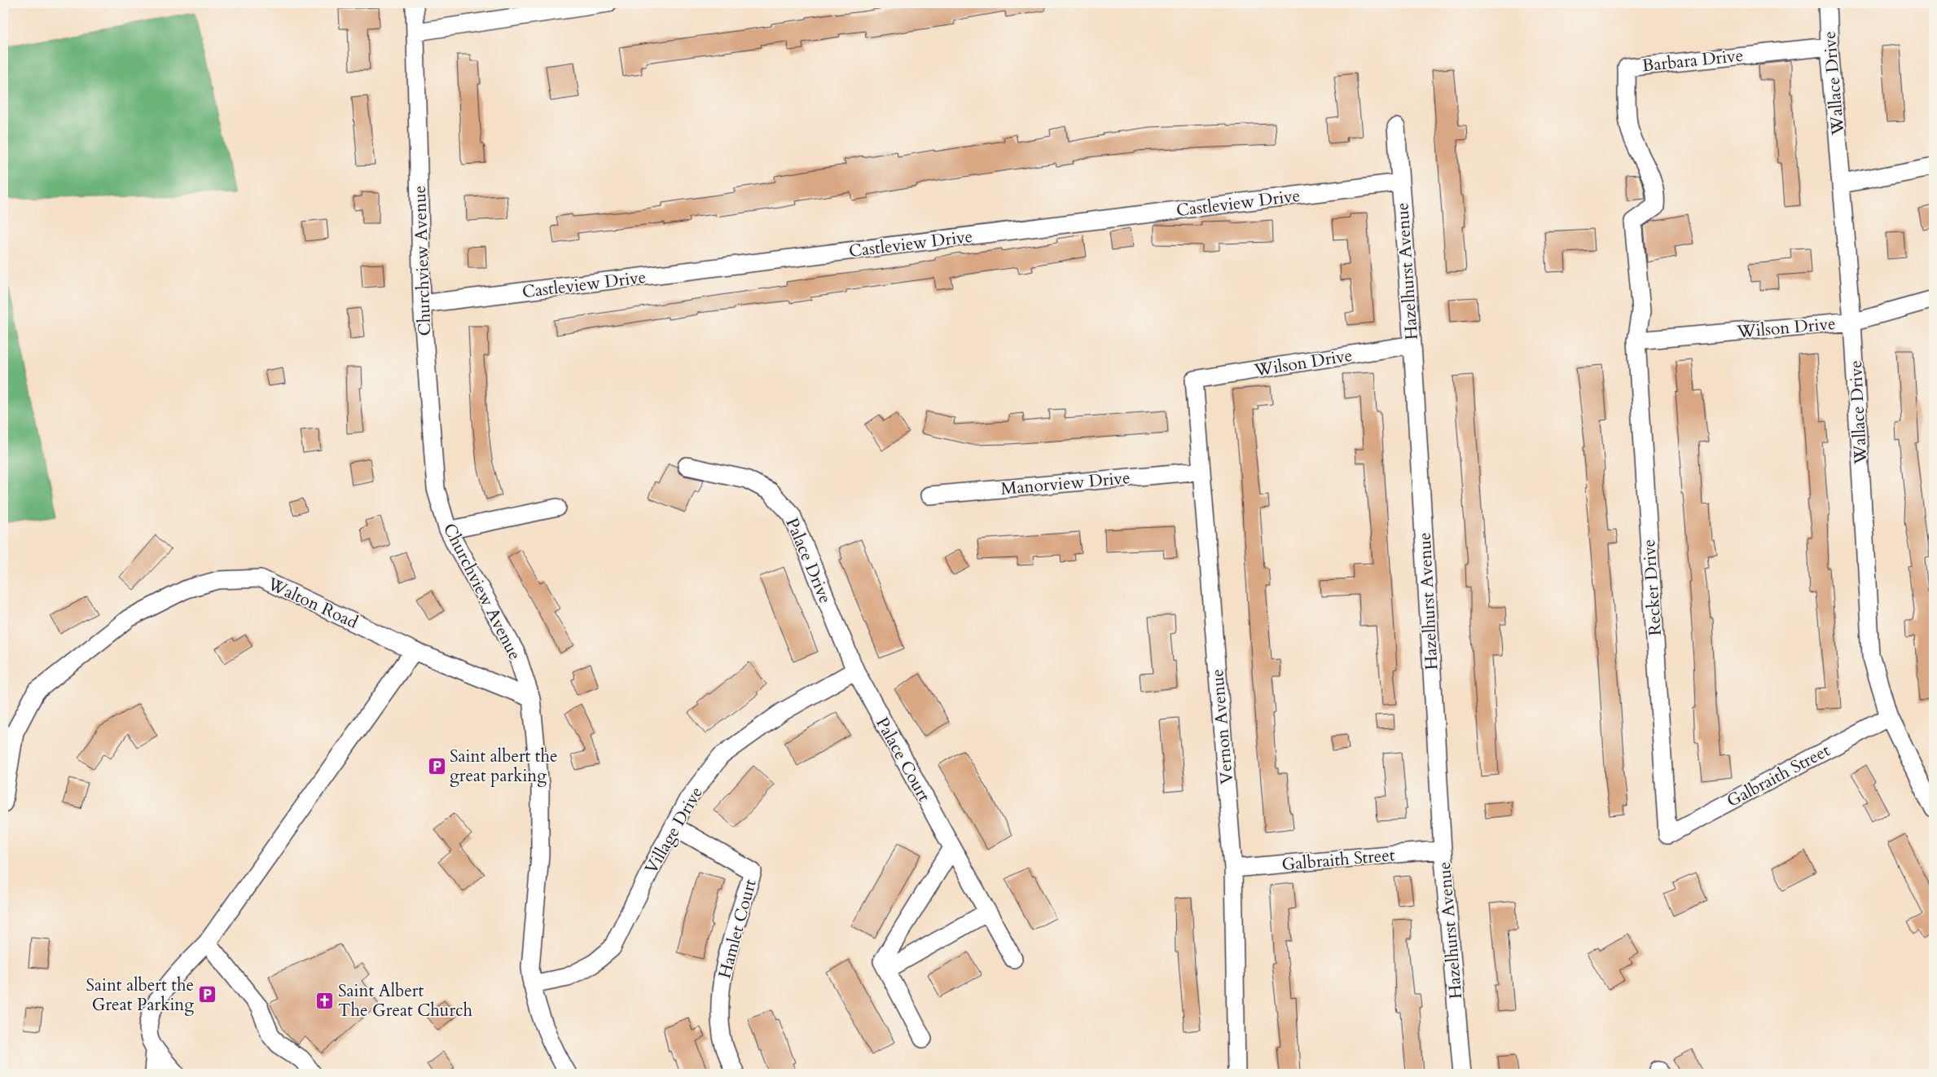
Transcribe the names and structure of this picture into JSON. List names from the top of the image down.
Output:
{
  "streets": {
    "street": [
      "Barbara Drive",
      "Wallace Drive",
      "Castleview Drive",
      "Churchview Avenue",
      "Hazelhurst Avenue",
      "Wilson Drive",
      "Manorview Drive",
      "Palace Drive",
      "Recker Drive",
      "Walton Road",
      "Vernon Avenue",
      "Palace Court",
      "Galbraith Street",
      "Village Drive",
      "Hamlet Court"
    ]
  },
  "crossings": [
    ["Barbara Drive", "Wallace Drive"],
    ["Barbara Drive", "Wilson Drive"],
    ["Barbara Drive", "Recker Drive"],
    ["Wallace Drive", "Wilson Drive"],
    ["Wallace Drive", "Galbraith Street"],
    ["Castleview Drive", "Churchview Avenue"],
    ["Castleview Drive", "Hazelhurst Avenue"],
    ["Churchview Avenue", "Walton Road"],
    ["Churchview Avenue", "Village Drive"],
    ["Hazelhurst Avenue", "Wilson Drive"],
    ["Hazelhurst Avenue", "Galbraith Street"],
    ["Wilson Drive", "Recker Drive"],
    ["Wilson Drive", "Vernon Avenue"],
    ["Manorview Drive", "Vernon Avenue"],
    ["Palace Drive", "Palace Court"],
    ["Palace Drive", "Village Drive"],
    ["Recker Drive", "Galbraith Street"],
    ["Vernon Avenue", "Galbraith Street"],
    ["Palace Court", "Village Drive"],
    ["Village Drive", "Hamlet Court"]
  ],
  "places": {
    "parking": ["Saint albert the great parking", "Saint albert the Great Parking"],
    "church": ["Saint Albert The Great Church"]
  }
}
